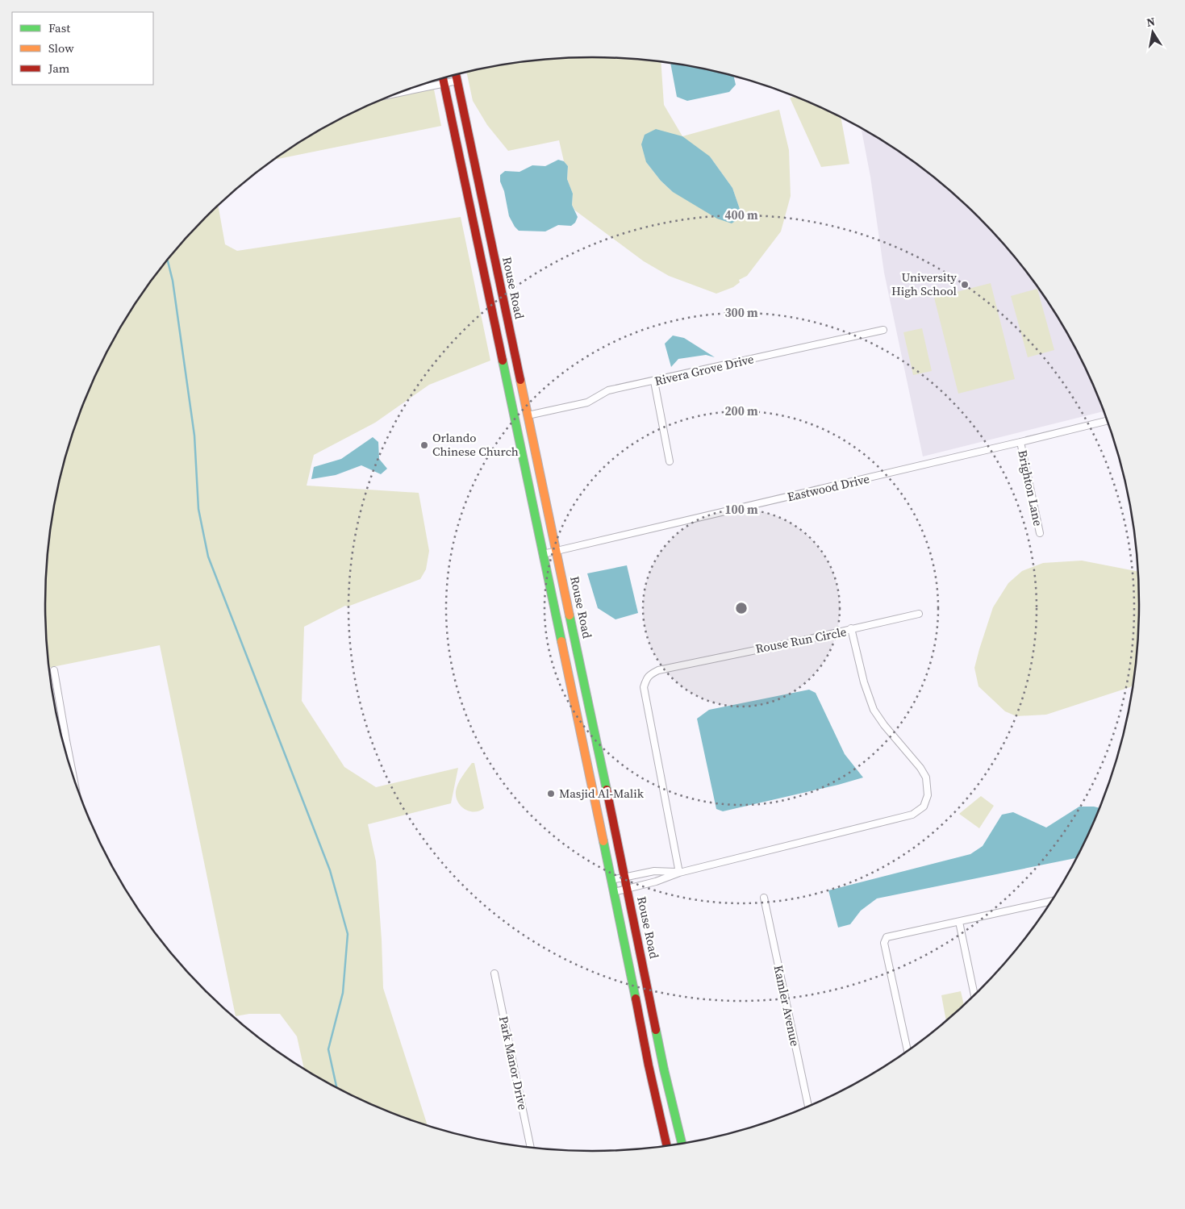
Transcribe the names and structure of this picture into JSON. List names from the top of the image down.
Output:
{
  "streets": {
    "street": [
      "Rouse Road",
      "Rivera Grove Drive",
      "Eastwood Drive",
      "Brighton Lane",
      "Rouse Run Circle",
      "Kamler Avenue",
      "Park Manor Drive"
    ]
  },
  "crossings": [
    ["Rouse Road", "Rivera Grove Drive"],
    ["Rouse Road", "Eastwood Drive"],
    ["Rouse Road", "Rouse Run Circle"],
    ["Eastwood Drive", "Brighton Lane"]
  ],
  "places": ["University High School", "Orlando Chinese Church", "Masjid Al-Malik"],
  "legend": ["Fast", "Slow", "Jam"],
  "north": "top",
  "rings": [
    "400 m",
    "300 m",
    "200 m",
    "100 m"
  ]
}
